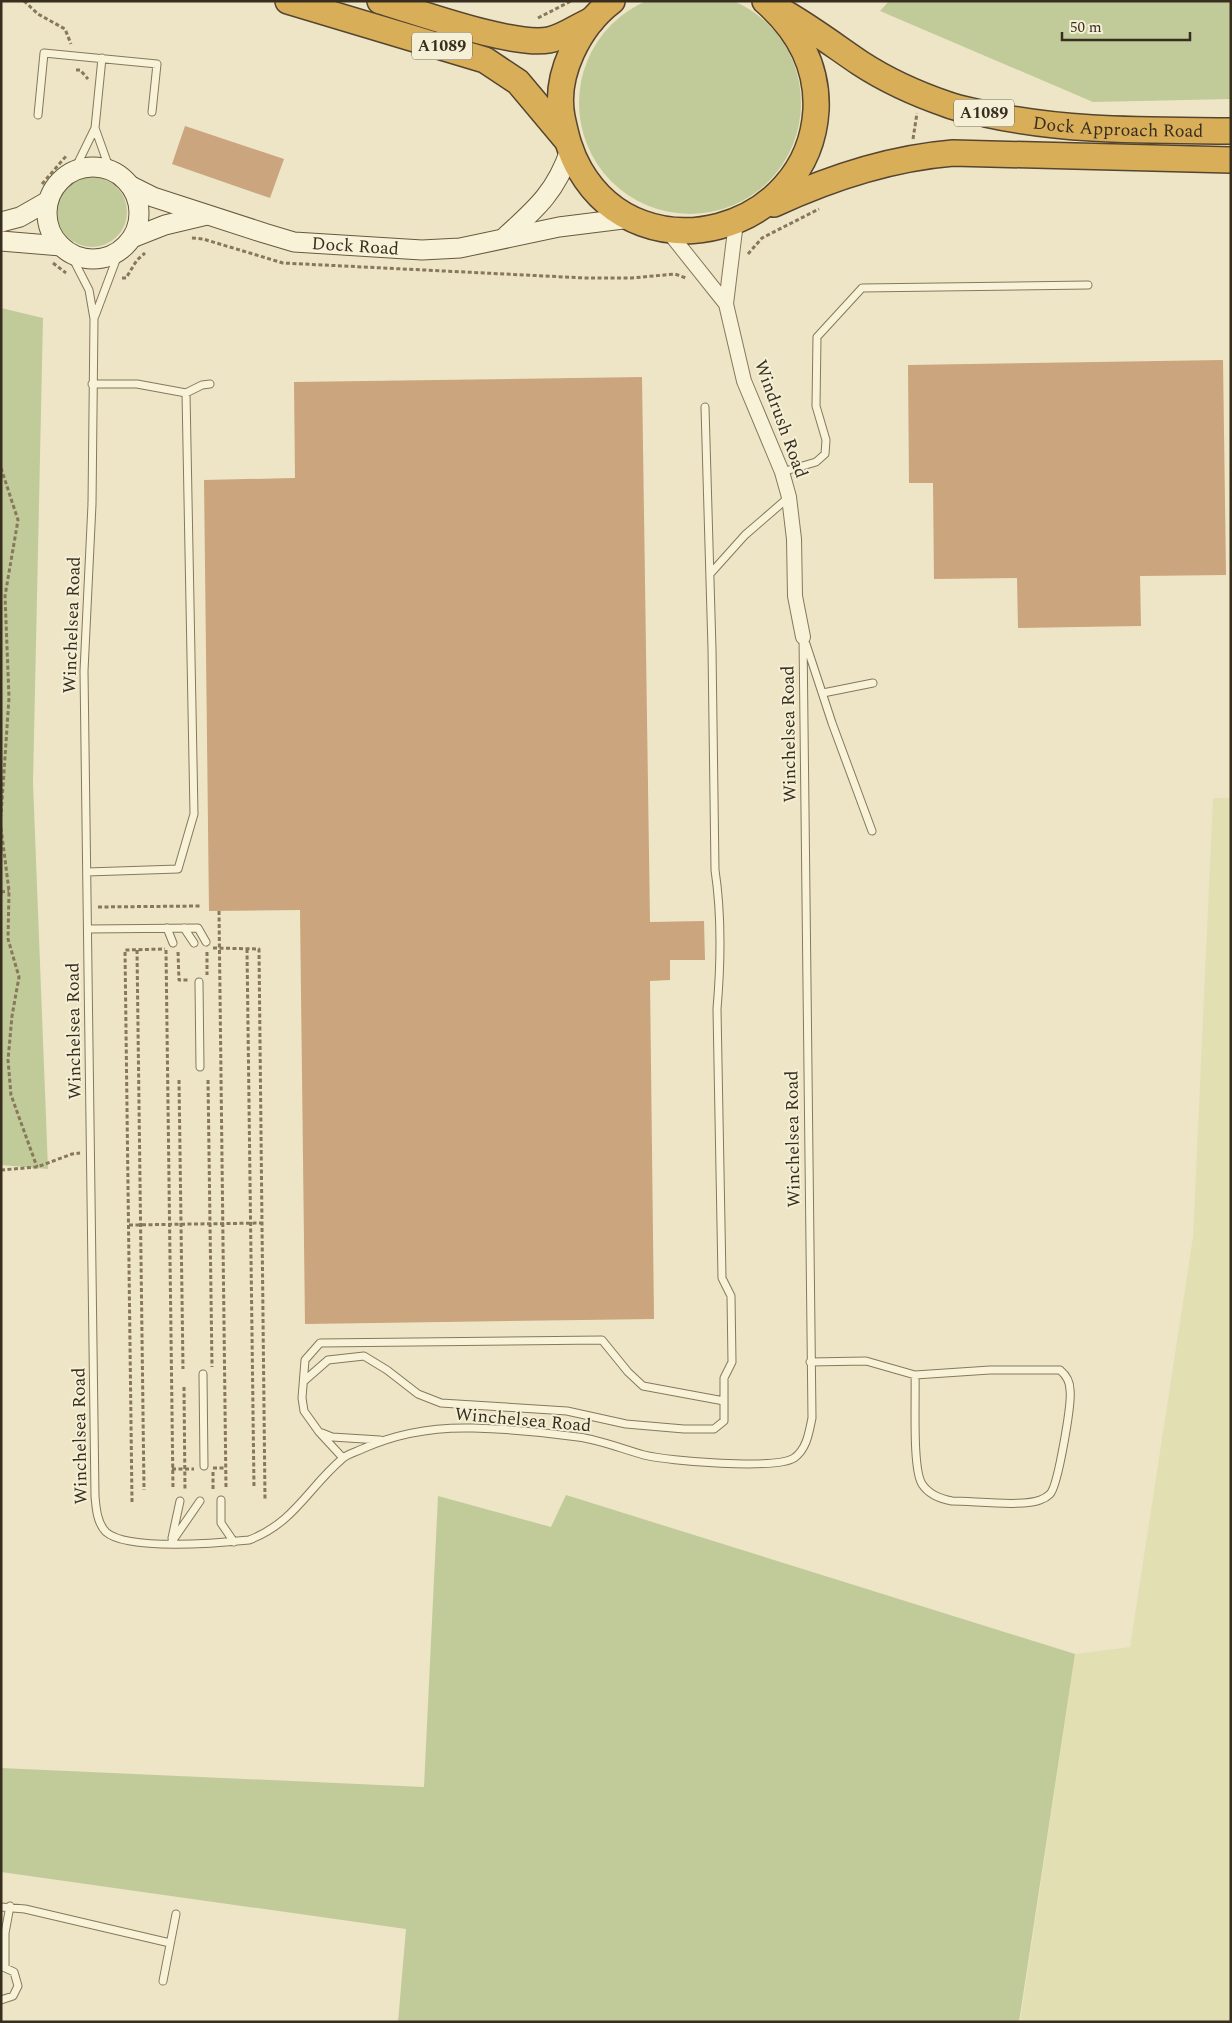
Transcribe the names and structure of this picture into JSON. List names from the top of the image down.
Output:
{
  "streets": {
    "highway": ["A1089", "Dock Approach Road"],
    "street": ["Dock Road", "Windrush Road"],
    "lane": ["Winchelsea Road"]
  },
  "crossings": [
    ["A1089", "Dock Road"],
    ["Dock Approach Road", "Windrush Road"],
    ["Dock Road", "Winchelsea Road"],
    ["Windrush Road", "Winchelsea Road"]
  ],
  "scale_bar": "50 m"
}
